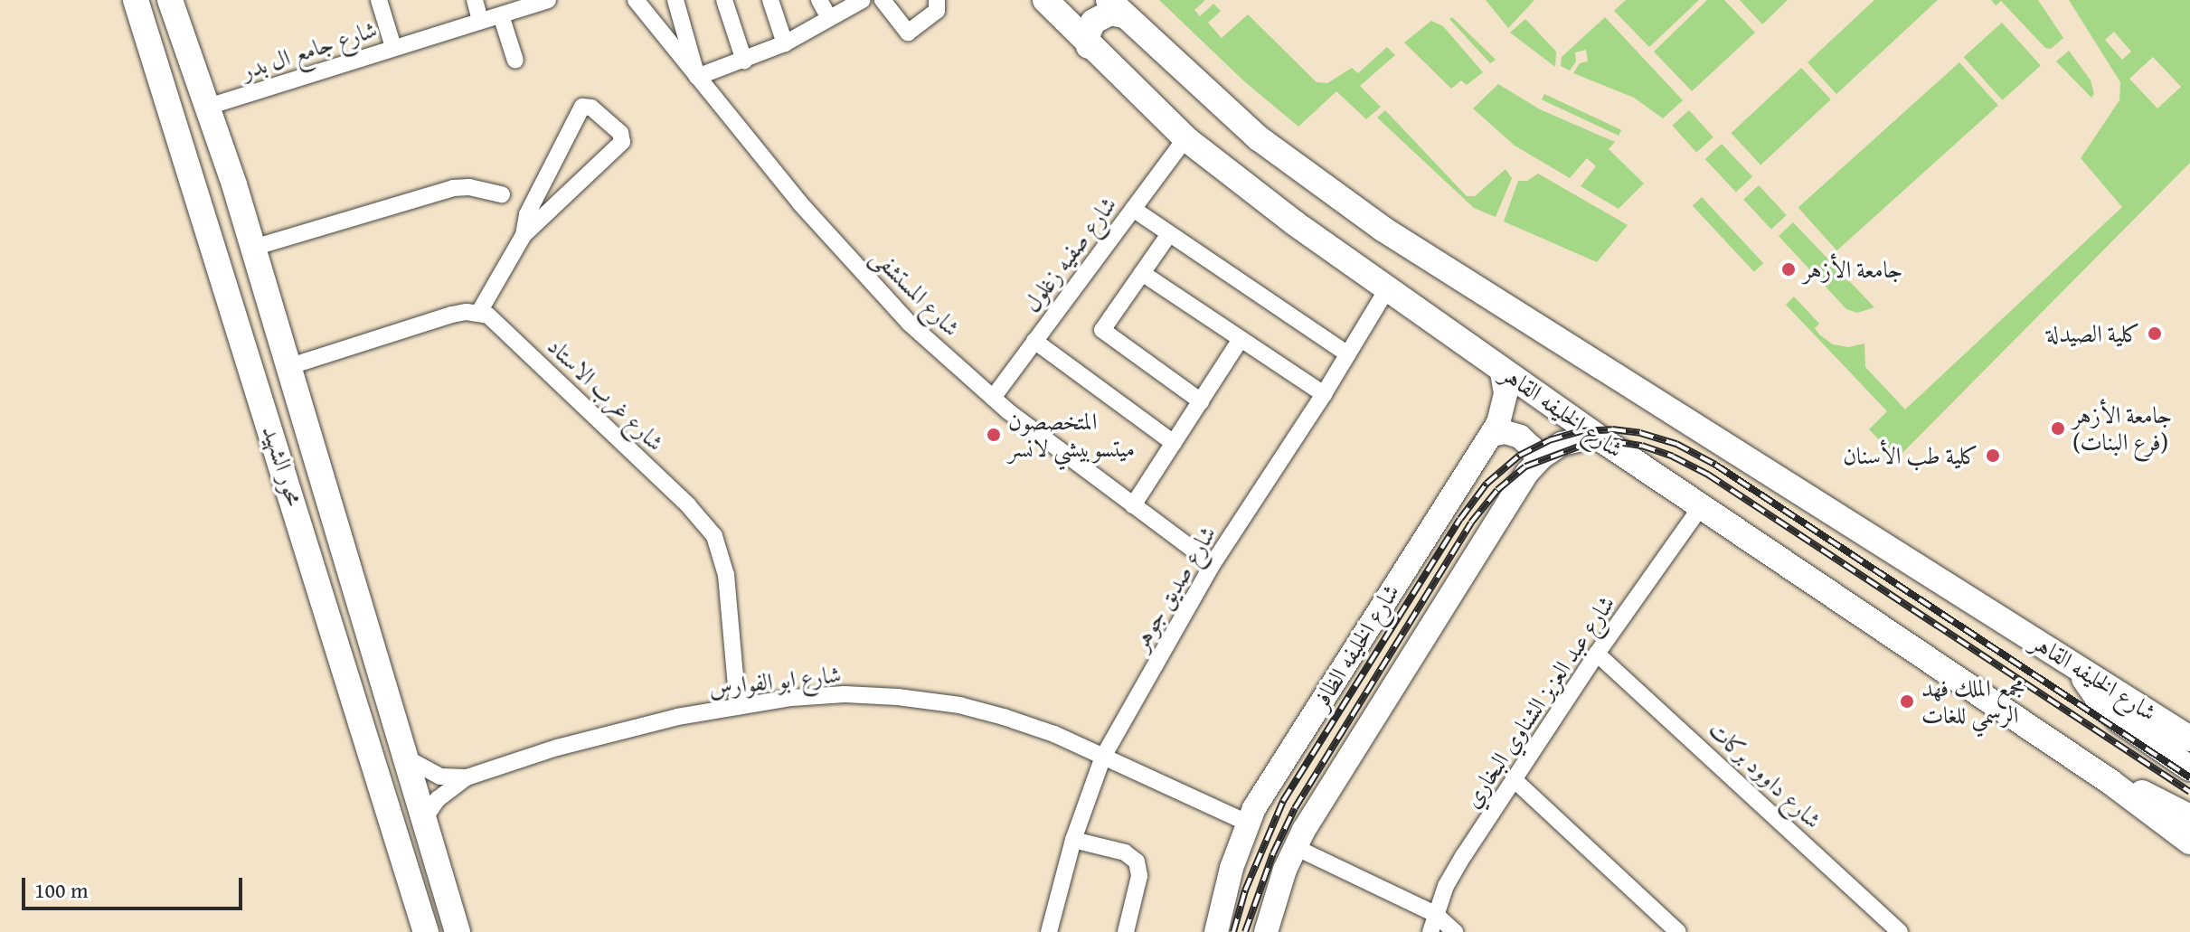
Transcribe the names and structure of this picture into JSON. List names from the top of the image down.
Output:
{
  "streets": {
    "main road": ["شارع الخليفه القاهر", "محور الشهيد"],
    "street": [
      "شارع جامع ال بدر",
      "شارع صفيه زغلول",
      "شارع المستشفى",
      "شارع غرب الاستاد",
      "شارع صديق جوهر",
      "شارع الخليفه الظافر",
      "شارع ابو الفوارس",
      "شارع عبد العزيز الشناوي البخاري",
      "شارع داوود بركات"
    ]
  },
  "crossings": [
    ["شارع جامع ال بدر", "محور الشهيد"],
    ["شارع صفيه زغلول", "شارع المستشفى"],
    ["شارع صفيه زغلول", "شارع الخليفه القاهر"],
    ["شارع المستشفى", "شارع صديق جوهر"],
    ["شارع غرب الاستاد", "شارع ابو الفوارس"],
    ["شارع الخليفه القاهر", "شارع صديق جوهر"],
    ["شارع الخليفه القاهر", "شارع الخليفه الظافر"],
    ["شارع الخليفه القاهر", "شارع عبد العزيز الشناوي البخاري"],
    ["محور الشهيد", "شارع ابو الفوارس"],
    ["شارع صديق جوهر", "شارع ابو الفوارس"],
    ["شارع الخليفه الظافر", "شارع ابو الفوارس"],
    ["شارع عبد العزيز الشناوي البخاري", "شارع داوود بركات"]
  ],
  "places": [
    "جامعة الأزهر",
    "كلية الصيدلة",
    "جامعة الأزهر (فرع البنات)",
    "المتخصصون ميتسوبيشي لانسر",
    "كلية طب الأسنان",
    "مجمع الملك فهد الرسمي للغات"
  ],
  "scale_bar": "100 m"
}
